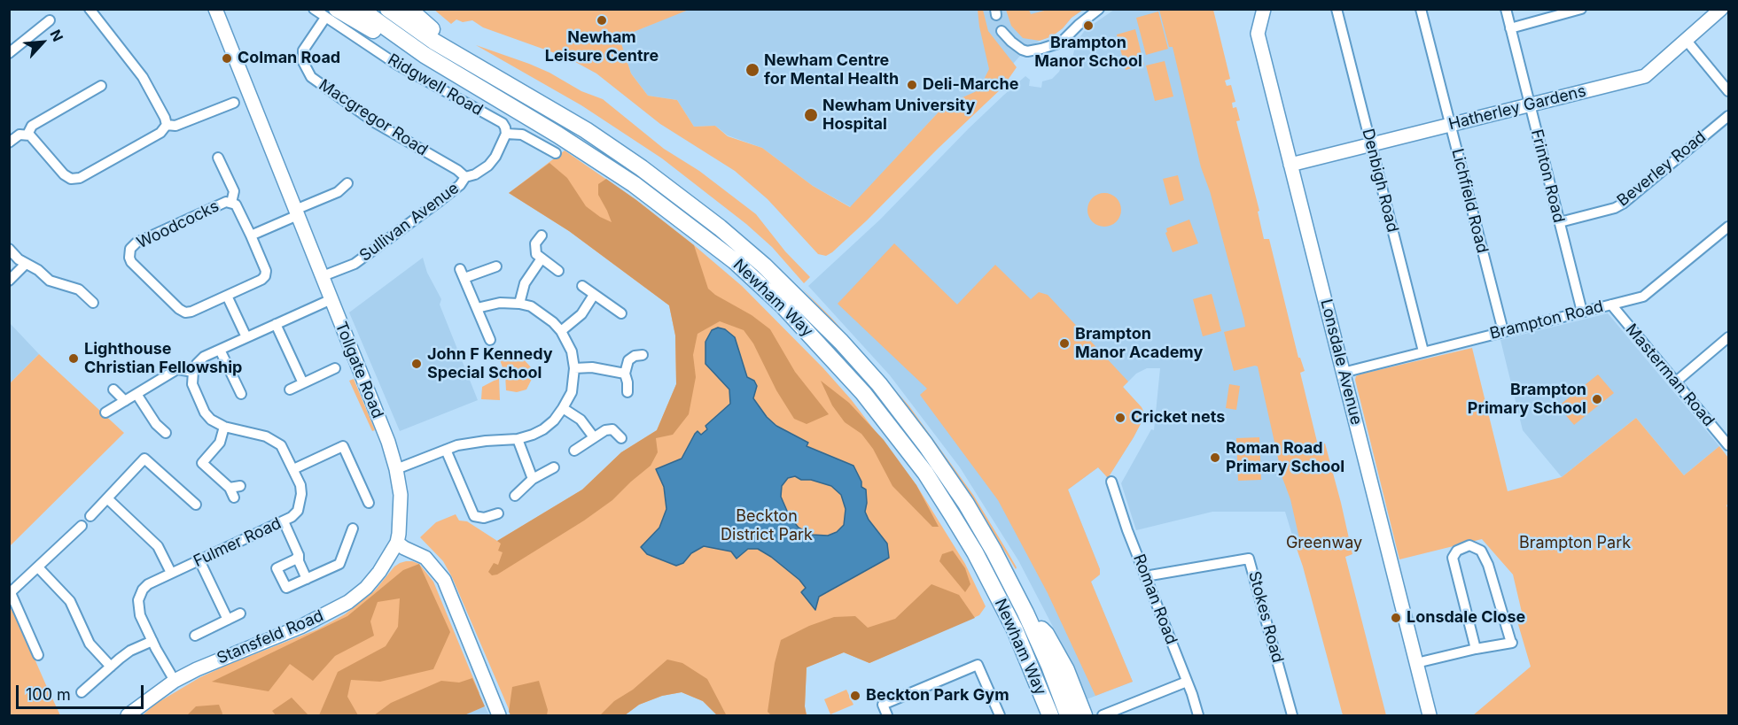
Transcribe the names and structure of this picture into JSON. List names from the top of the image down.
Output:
{
  "streets": {
    "highway": ["Newham Way"],
    "street": [
      "Ridgwell Road",
      "Hatherley Gardens",
      "Macgregor Road",
      "Beverley Road",
      "Frinton Road",
      "Denbigh Road",
      "Lichfield Road",
      "Sullivan Avenue",
      "Woodcocks",
      "Brampton Road",
      "Lonsdale Avenue",
      "Tollgate Road",
      "Masterman Road",
      "Fulmer Road",
      "Roman Road",
      "Stokes Road",
      "Stansfeld Road"
    ]
  },
  "crossings": [
    ["Ridgwell Road", "Macgregor Road"],
    ["Ridgwell Road", "Sullivan Avenue"],
    ["Hatherley Gardens", "Frinton Road"],
    ["Hatherley Gardens", "Denbigh Road"],
    ["Hatherley Gardens", "Lichfield Road"],
    ["Hatherley Gardens", "Lonsdale Avenue"],
    ["Macgregor Road", "Sullivan Avenue"],
    ["Beverley Road", "Frinton Road"],
    ["Frinton Road", "Brampton Road"],
    ["Denbigh Road", "Brampton Road"],
    ["Lichfield Road", "Brampton Road"],
    ["Sullivan Avenue", "Tollgate Road"],
    ["Brampton Road", "Lonsdale Avenue"],
    ["Brampton Road", "Masterman Road"],
    ["Tollgate Road", "Stansfeld Road"],
    ["Fulmer Road", "Stansfeld Road"],
    ["Roman Road", "Stokes Road"]
  ],
  "parks": ["Beckton District Park", "Greenway", "Brampton Park"],
  "places": [
    "Newham Leisure Centre",
    "Brampton Manor School",
    "Colman Road",
    "Newham Centre for Mental Health",
    "Deli-Marche",
    "Newham University Hospital",
    "Brampton Manor Academy",
    "Lighthouse Christian Fellowship",
    "John F Kennedy Special School",
    "Brampton Primary School",
    "Cricket nets",
    "Roman Road Primary School",
    "Lonsdale Close",
    "Beckton Park Gym"
  ],
  "scale_bar": "100 m",
  "north": "top right"
}
